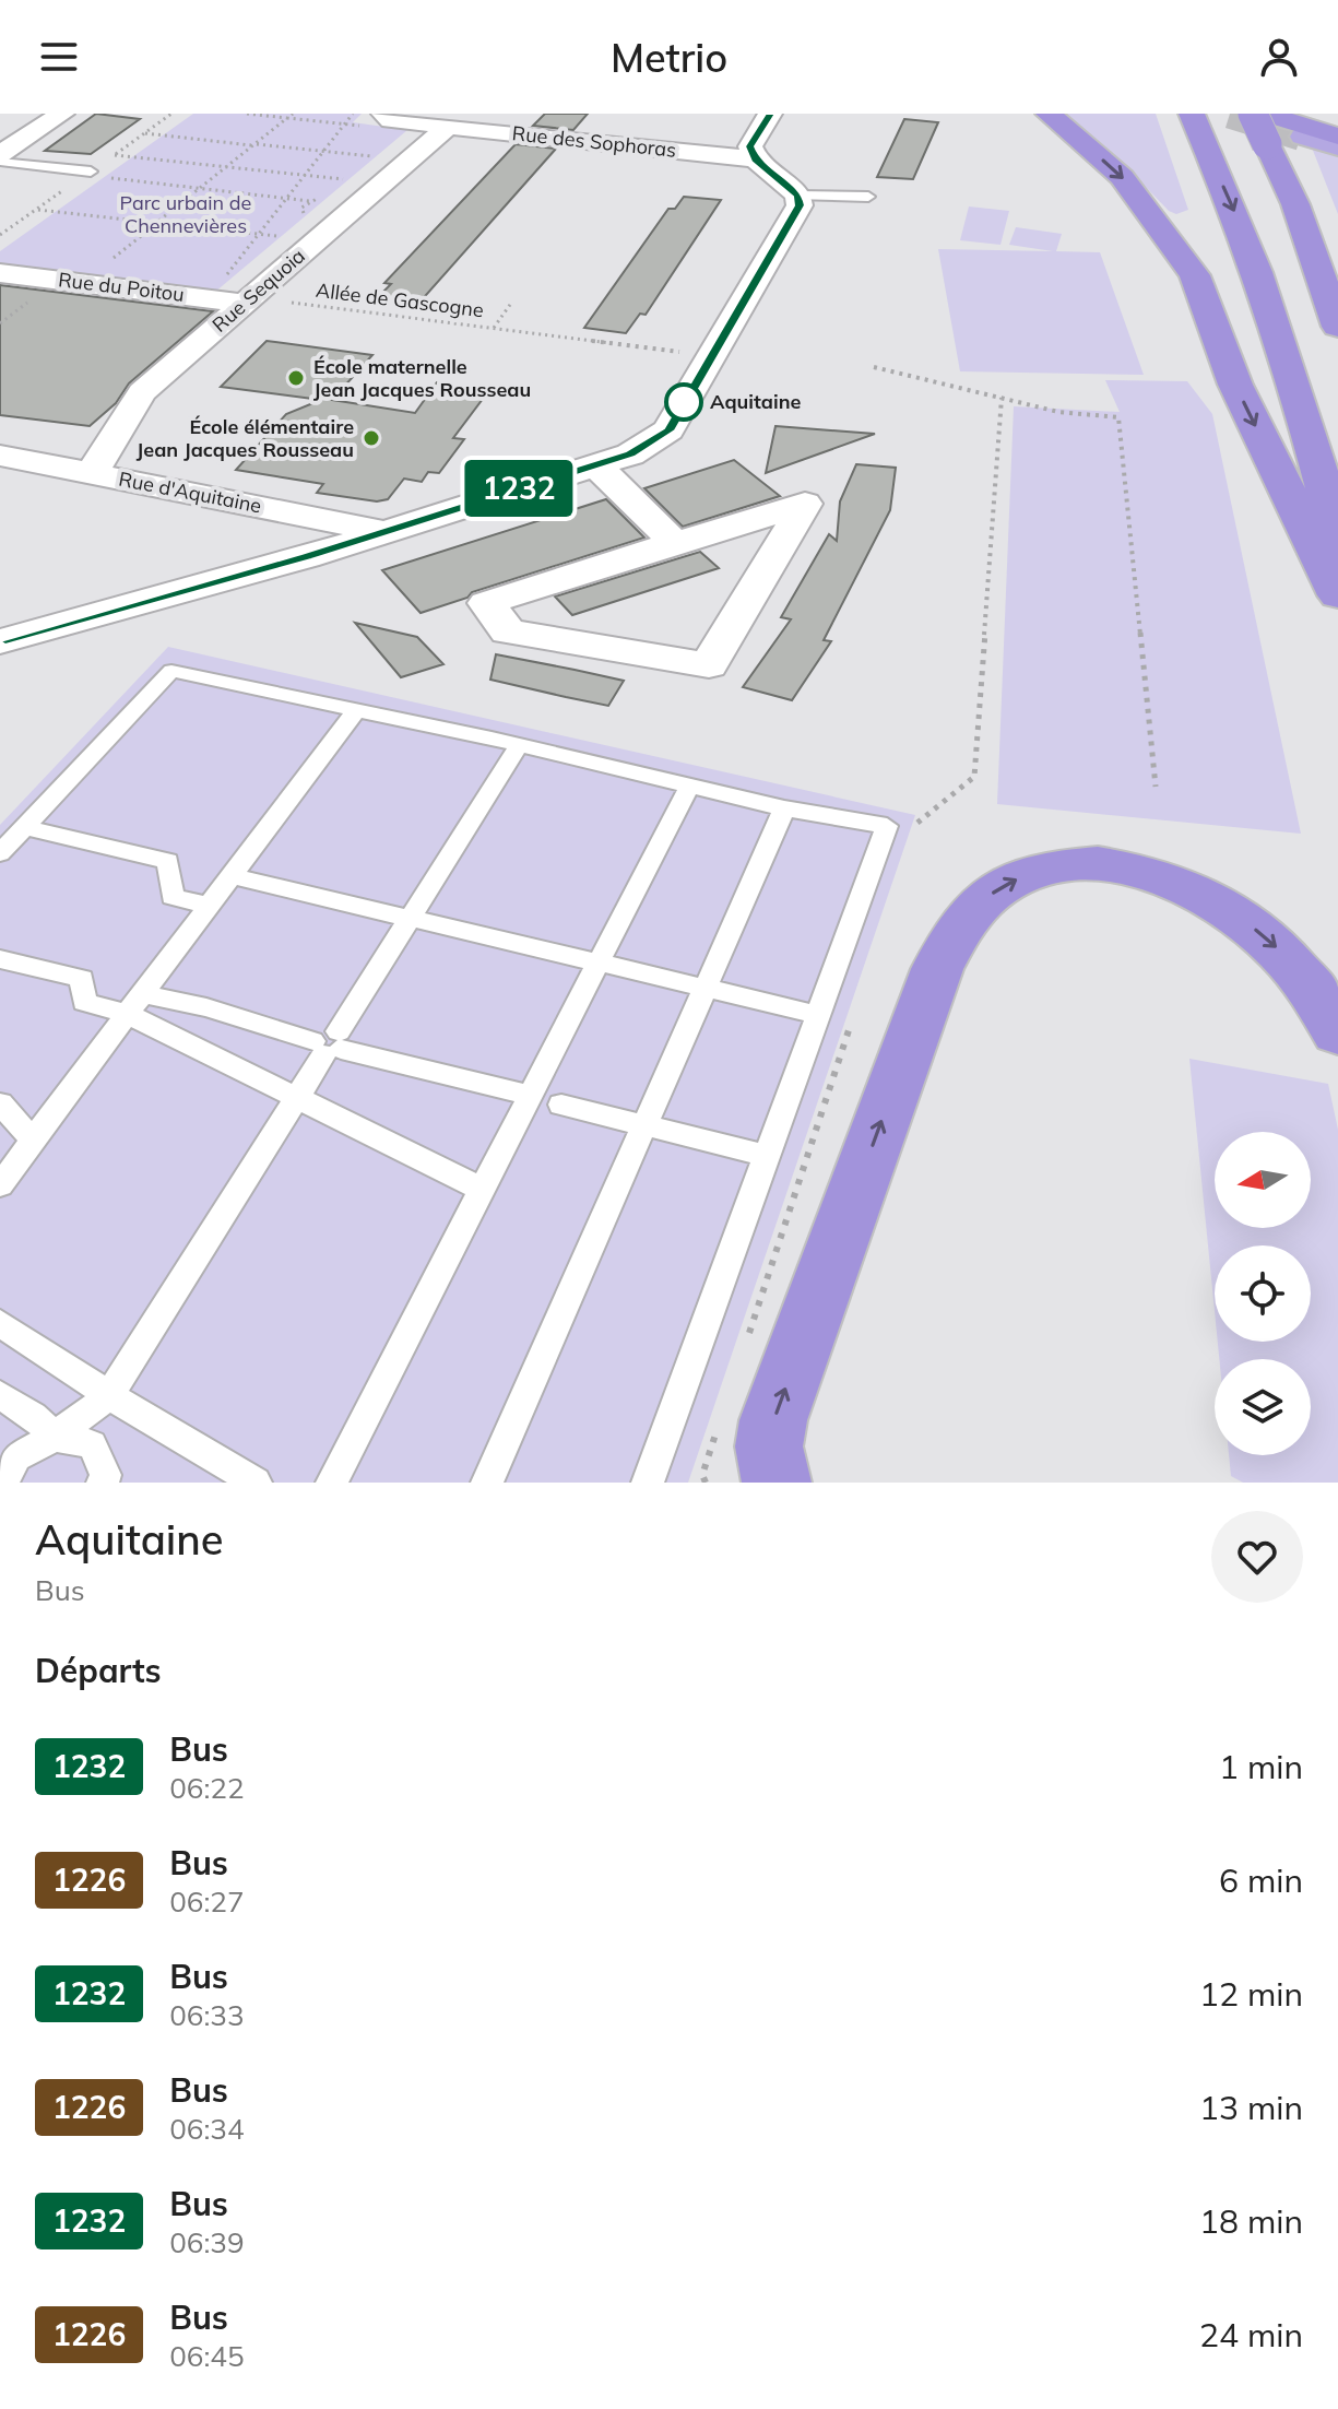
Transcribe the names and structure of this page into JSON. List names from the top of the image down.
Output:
{
  "streets": {
    "street": [
      "Rue des Sophoras",
      "Rue du Poitou",
      "Rue Sequoia",
      "Rue d'Aquitaine"
    ],
    "path": ["Allée de Gascogne"]
  },
  "crossings": [
    ["Rue des Sophoras", "Rue Sequoia"],
    ["Rue du Poitou", "Rue Sequoia"],
    ["Rue du Poitou", "Allée de Gascogne"],
    ["Rue Sequoia", "Allée de Gascogne"],
    ["Rue Sequoia", "Rue d'Aquitaine"]
  ],
  "parks": ["Parc urbain de Chennevières"],
  "places": ["École maternelle Jean Jacques Rousseau", "Aquitaine", "École élémentaire Jean Jacques Rousseau"],
  "lines": ["bus line 1232"],
  "north": "left",
  "page": {
    "header": "Metrio",
    "on_map": "1232",
    "heading": [
      ["Aquitaine", "Bus"],
      "Départs"
    ],
    "list": [
      {
        "mark": "1232",
        "name": "Bus",
        "note": "06:22",
        "value": "1 min"
      },
      {
        "mark": "1226",
        "name": "Bus",
        "note": "06:27",
        "value": "6 min"
      },
      {
        "mark": "1232",
        "name": "Bus",
        "note": "06:33",
        "value": "12 min"
      },
      {
        "mark": "1226",
        "name": "Bus",
        "note": "06:34",
        "value": "13 min"
      },
      {
        "mark": "1232",
        "name": "Bus",
        "note": "06:39",
        "value": "18 min"
      },
      {
        "mark": "1226",
        "name": "Bus",
        "note": "06:45",
        "value": "24 min"
      }
    ]
  }
}
